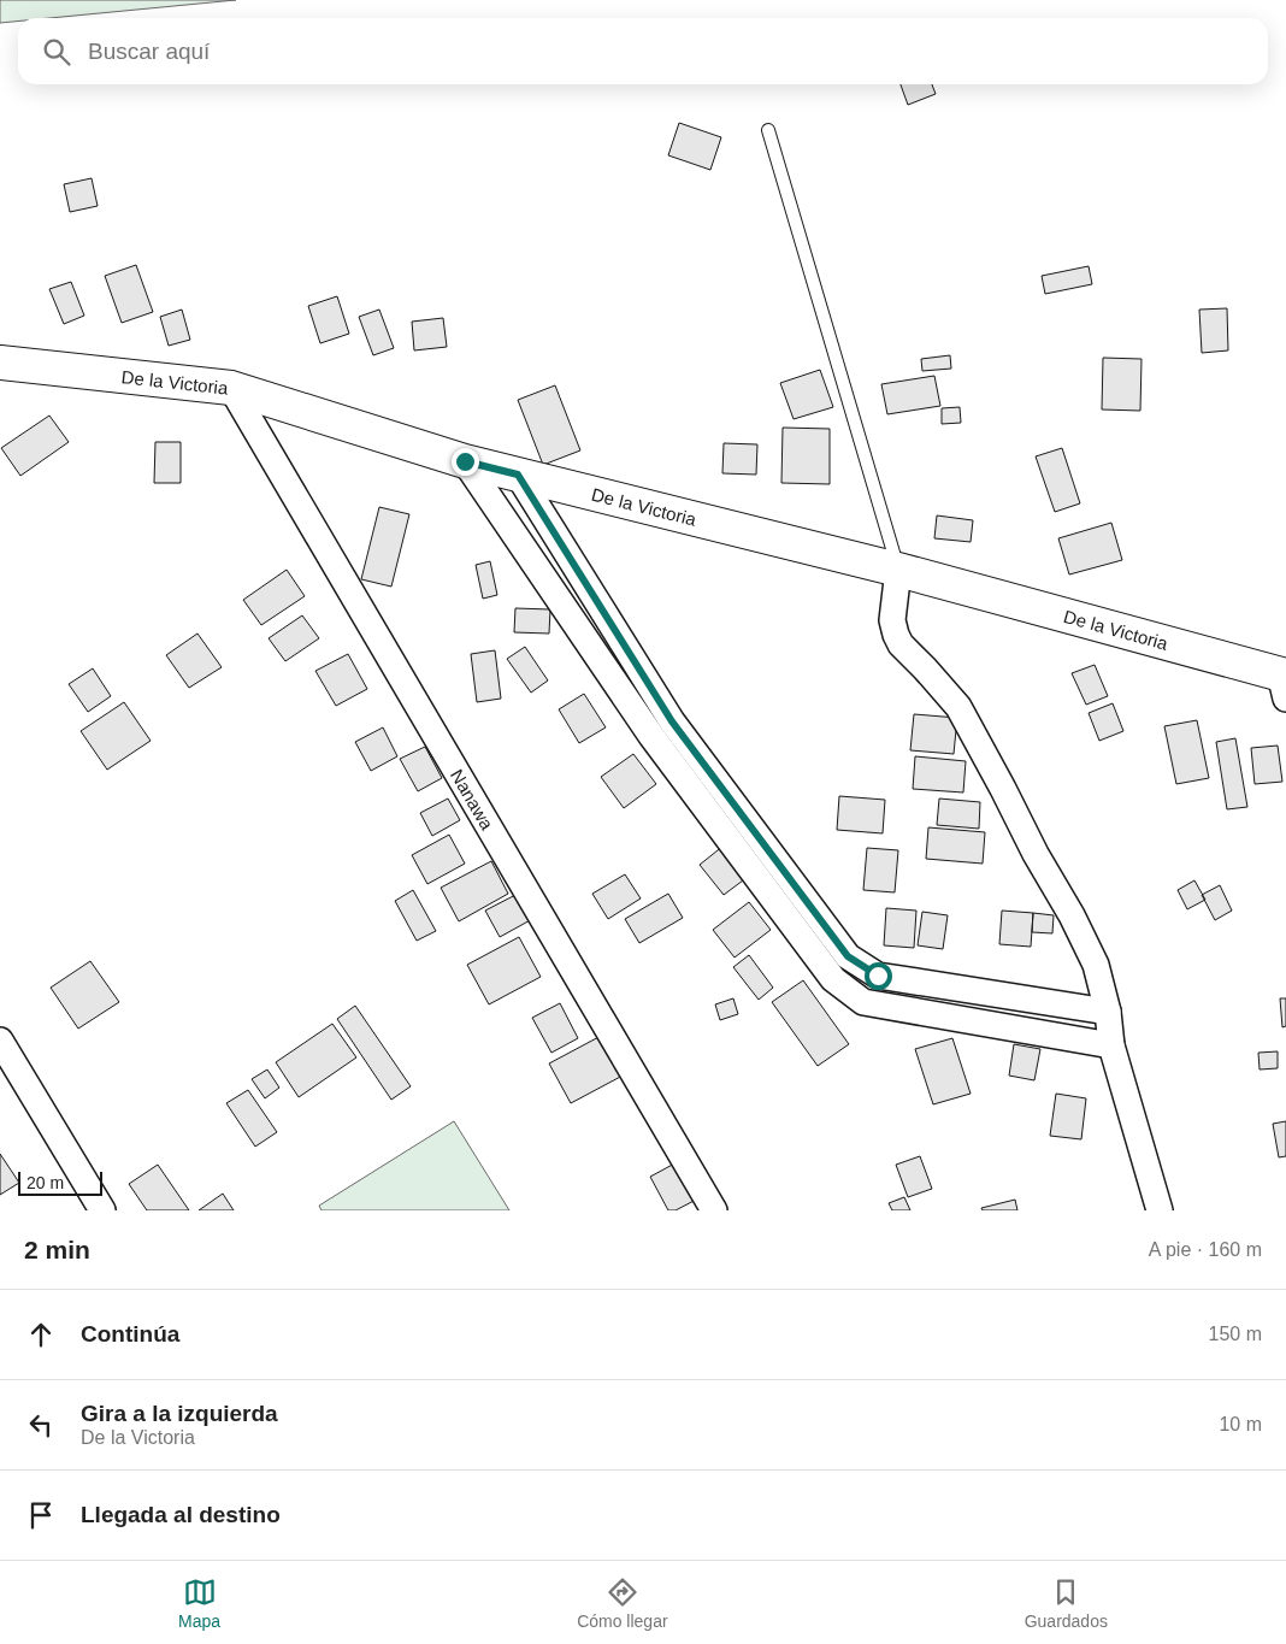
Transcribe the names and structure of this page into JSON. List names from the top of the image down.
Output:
{
  "streets": {
    "main road": ["De la Victoria"],
    "street": ["Nanawa"]
  },
  "crossings": [
    ["De la Victoria", "Nanawa"]
  ],
  "scale_bar": "20 m",
  "page": {
    "search": "Buscar aquí",
    "scale": "20 m",
    "heading": ["2 min", "A pie · 160 m"],
    "list": [
      ["Continúa", "150 m"],
      ["Gira a la izquierda", "De la Victoria", "10 m"],
      "Llegada al destino"
    ],
    "nav": ["Mapa", "Cómo llegar", "Guardados"]
  }
}
